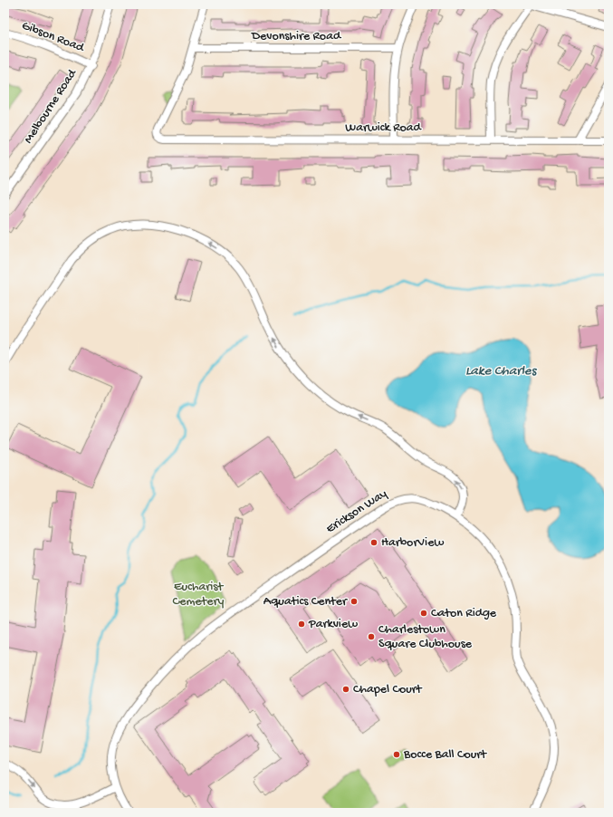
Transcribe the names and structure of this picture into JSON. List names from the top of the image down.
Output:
{
  "streets": {
    "street": [
      "Devonshire Road",
      "Gibson Road",
      "Melbourne Road",
      "Warwick Road",
      "Erickson Way"
    ]
  },
  "crossings": [
    ["Devonshire Road", "Warwick Road"],
    ["Gibson Road", "Melbourne Road"]
  ],
  "water": ["Lake Charles"],
  "parks": ["Eucharist Cemetery"],
  "places": [
    "HarborView",
    "Aquatics Center",
    "Caton Ridge",
    "Parkview",
    "Charlestown Square Clubhouse",
    "Chapel Court",
    "Bocce Ball Court"
  ]
}
